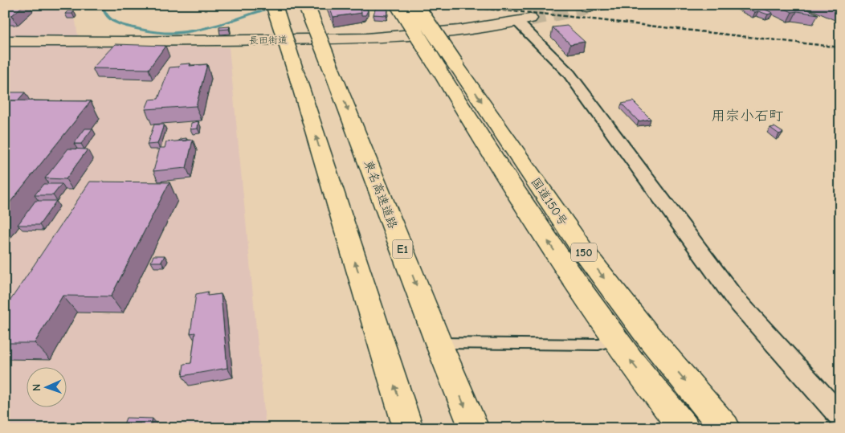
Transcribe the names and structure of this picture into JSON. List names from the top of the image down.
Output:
{
  "streets": {
    "highway": [
      "東名高速道路",
      "国道150号",
      "E1",
      "150"
    ],
    "main road": ["長田街道"]
  },
  "districts": ["用宗小石町"],
  "north": "left"
}
